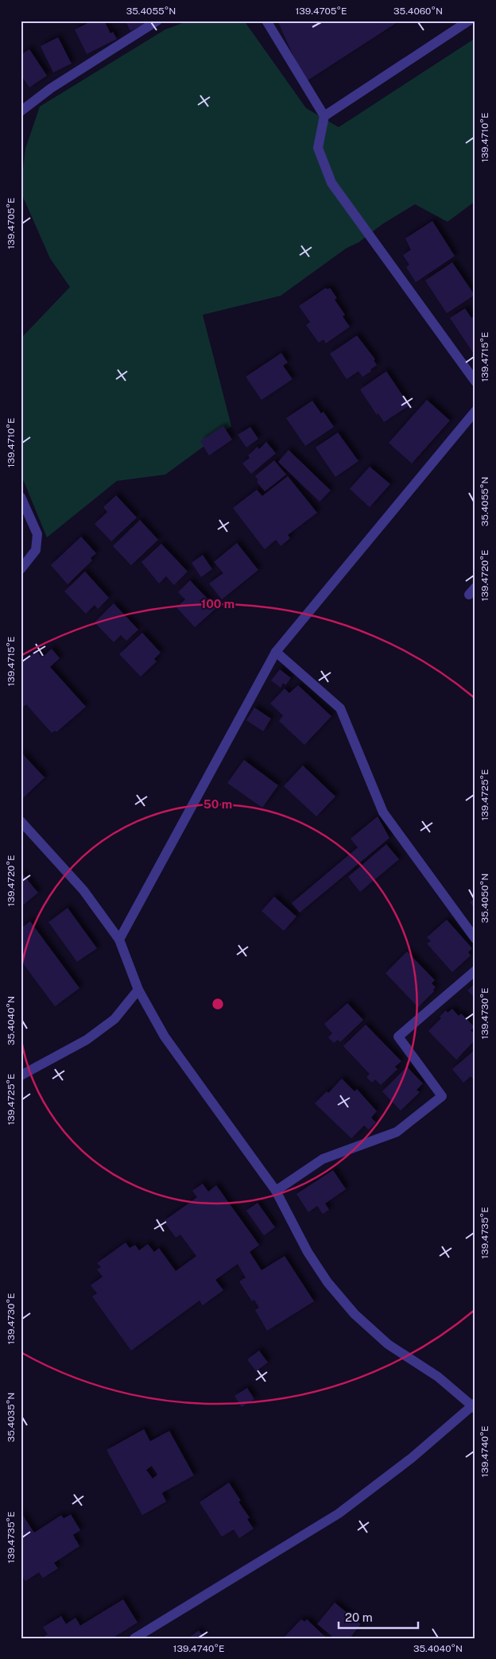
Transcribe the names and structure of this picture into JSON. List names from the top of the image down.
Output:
{
  "scale_bar": "20 m",
  "coordinates": [
    "35.4055°N",
    "139.4705°E",
    "35.4060°N",
    "139.4710°E",
    "139.4715°E",
    "139.4720°E",
    "139.4725°E",
    "35.4050°N",
    "139.4730°E",
    "35.4040°N",
    "139.4735°E",
    "35.4035°N",
    "139.4740°E"
  ],
  "rings": ["100 m", "50 m"]
}
